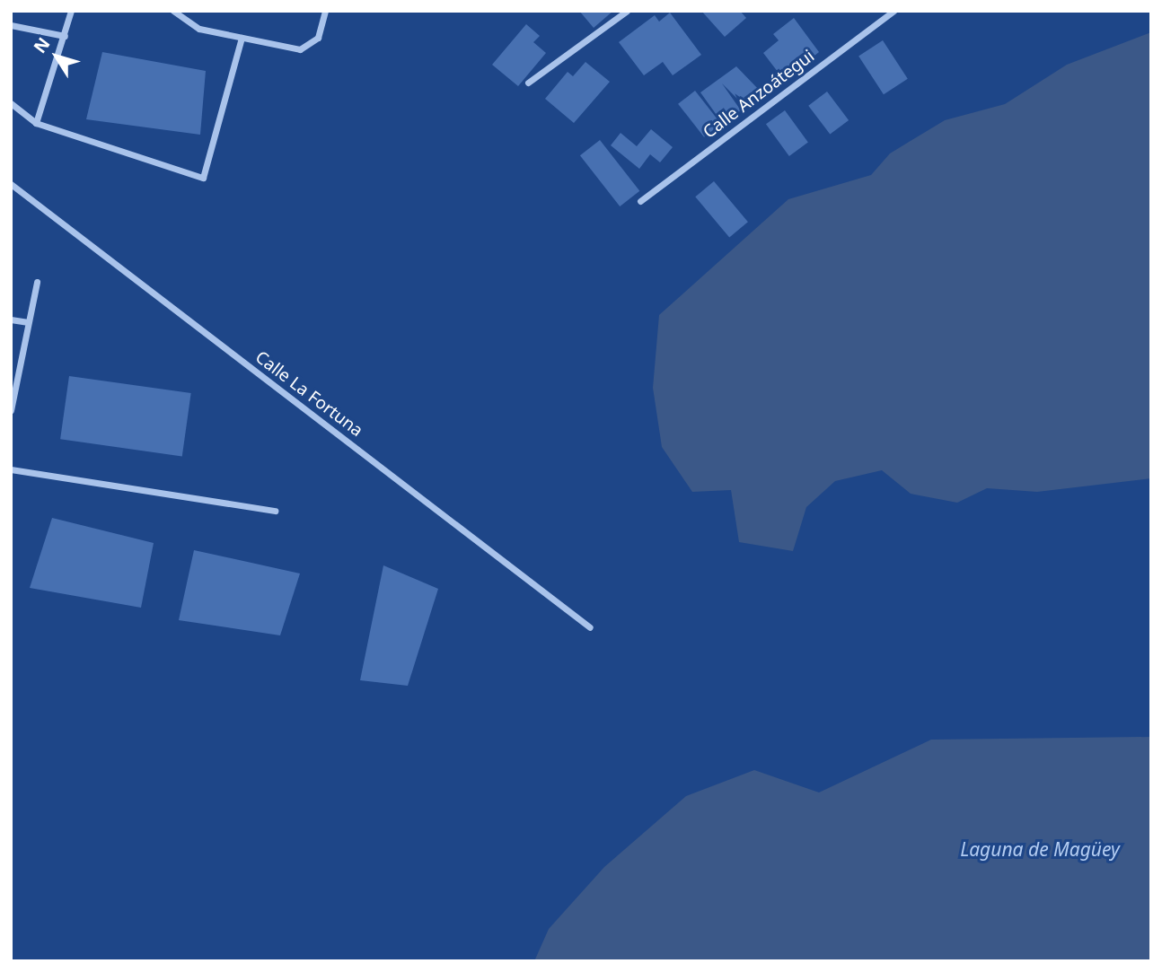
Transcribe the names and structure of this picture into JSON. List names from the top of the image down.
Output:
{
  "streets": {
    "street": ["Calle Anzoátegui", "Calle La Fortuna"]
  },
  "water": ["Laguna de Magüey"],
  "north": "top left"
}
